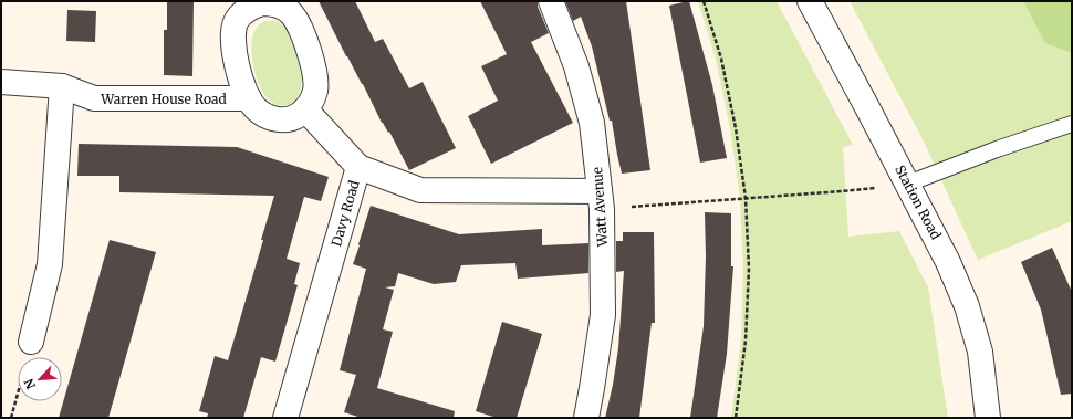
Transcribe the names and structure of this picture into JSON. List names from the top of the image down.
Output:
{
  "streets": {
    "street": [
      "Warren House Road",
      "Station Road",
      "Watt Avenue",
      "Davy Road"
    ]
  },
  "crossings": [
    ["Watt Avenue", "Davy Road"]
  ],
  "north": "bottom left"
}
